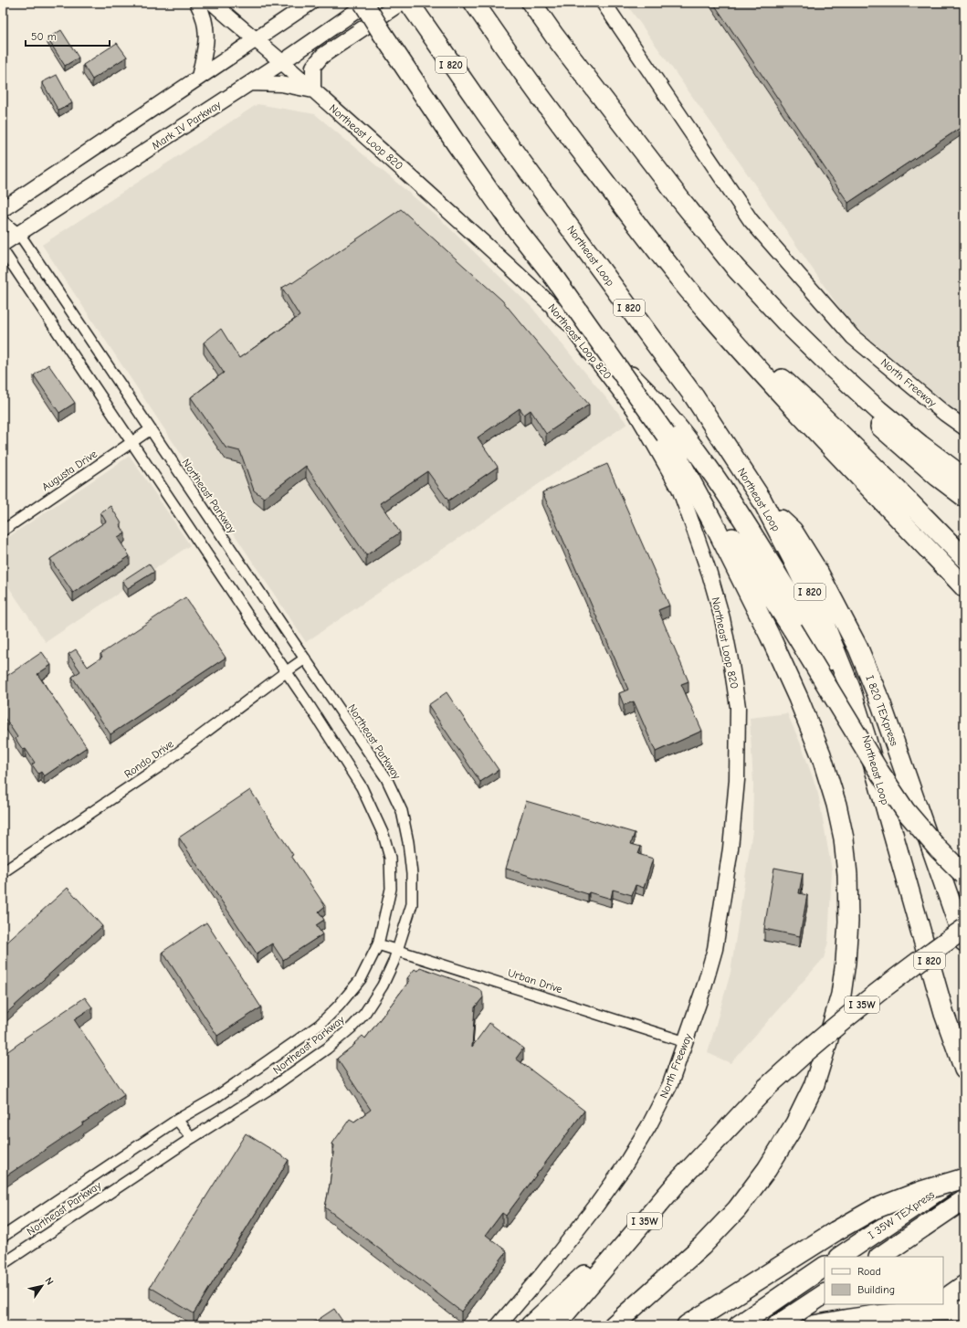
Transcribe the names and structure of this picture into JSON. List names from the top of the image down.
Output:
{
  "streets": {
    "highway": [
      "I 820",
      "Northeast Loop",
      "I 820 TEXpress",
      "I 35W",
      "I 35W TEXpress"
    ],
    "main road": ["Mark IV Parkway", "Northeast Loop 820", "North Freeway"],
    "street": [
      "Augusta Drive",
      "Northeast Parkway",
      "Rondo Drive",
      "Urban Drive"
    ]
  },
  "crossings": [
    ["Mark IV Parkway", "Northeast Loop 820"],
    ["Mark IV Parkway", "Northeast Parkway"],
    ["Northeast Loop 820", "North Freeway"],
    ["Northeast Loop", "I 820 TEXpress"],
    ["North Freeway", "Urban Drive"],
    ["Augusta Drive", "Northeast Parkway"],
    ["Northeast Parkway", "Rondo Drive"],
    ["Northeast Parkway", "Urban Drive"]
  ],
  "legend": ["Road", "Building"],
  "scale_bar": "50 m",
  "north": "top right"
}
